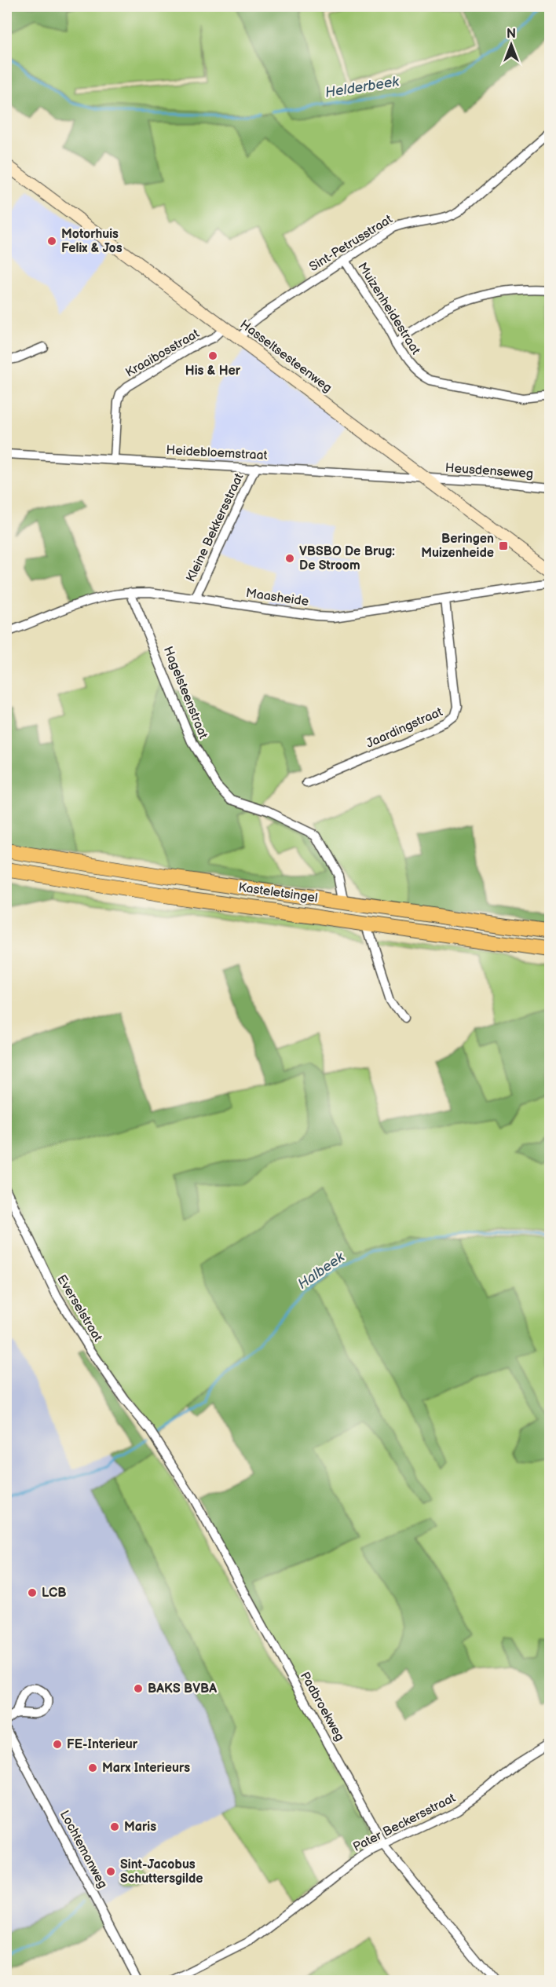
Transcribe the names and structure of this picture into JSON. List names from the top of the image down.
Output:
{
  "streets": {
    "main road": ["Kasteletsingel"],
    "street": [
      "Sint-Petrusstraat",
      "Muizenheidestraat",
      "Kraaibosstraat",
      "Hasseltsesteenweg",
      "Heidebloemstraat",
      "Heusdenseweg",
      "Kleine Bekkersstraat",
      "Maasheide",
      "Hagelsteenstraat",
      "Jaardingstraat",
      "Everselstraat",
      "Padbroekweg",
      "Pater Beckersstraat",
      "Lochtemanweg"
    ]
  },
  "crossings": [
    ["Sint-Petrusstraat", "Muizenheidestraat"],
    ["Sint-Petrusstraat", "Hasseltsesteenweg"],
    ["Kraaibosstraat", "Hasseltsesteenweg"],
    ["Kraaibosstraat", "Heidebloemstraat"],
    ["Hasseltsesteenweg", "Heidebloemstraat"],
    ["Hasseltsesteenweg", "Heusdenseweg"],
    ["Heidebloemstraat", "Heusdenseweg"],
    ["Heidebloemstraat", "Kleine Bekkersstraat"],
    ["Kleine Bekkersstraat", "Maasheide"],
    ["Maasheide", "Hagelsteenstraat"],
    ["Maasheide", "Jaardingstraat"],
    ["Hagelsteenstraat", "Kasteletsingel"],
    ["Everselstraat", "Padbroekweg"],
    ["Padbroekweg", "Pater Beckersstraat"]
  ],
  "water": ["Helderbeek", "Halbeek"],
  "places": {
    "other": [
      "Motorhuis Felix & Jos",
      "His & Her",
      "VBSBO De Brug: De Stroom",
      "LCB",
      "BAKS BVBA",
      "FE-Interieur",
      "Marx Interieurs",
      "Maris",
      "Sint-Jacobus Schuttersgilde"
    ],
    "transit": ["Beringen Muizenheide"]
  },
  "north": "top"
}
